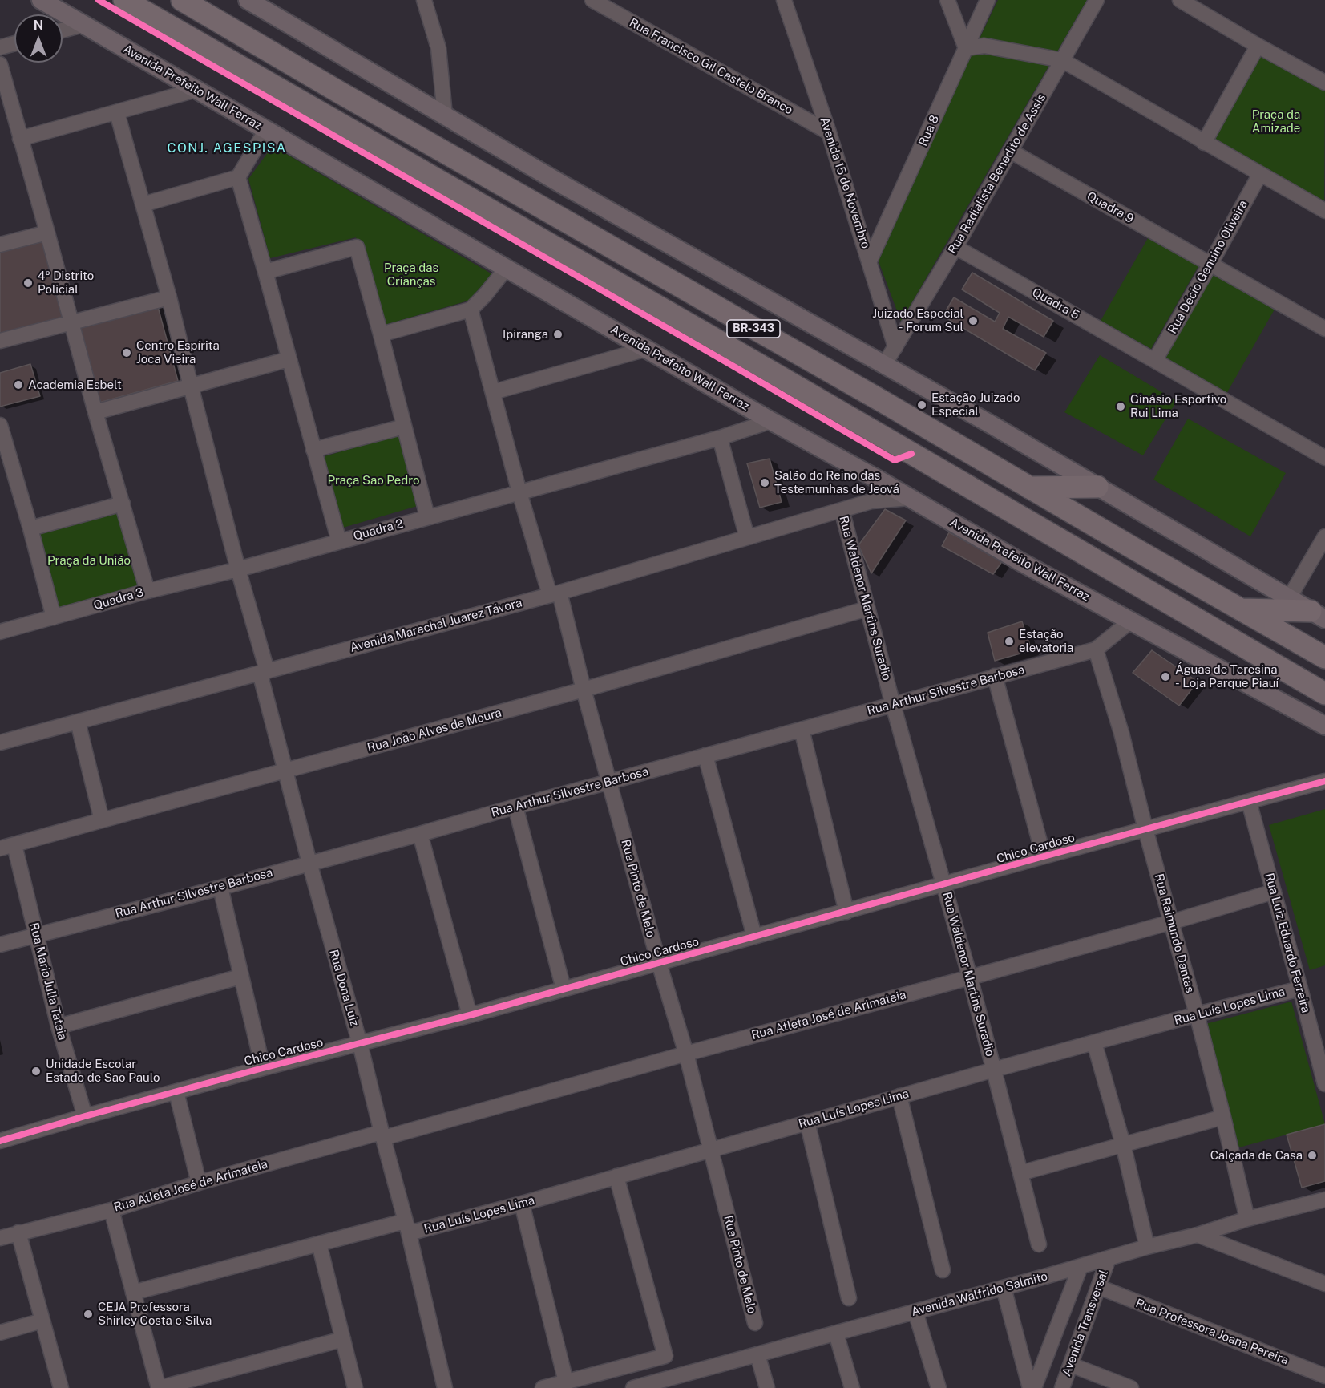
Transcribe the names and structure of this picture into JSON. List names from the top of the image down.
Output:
{
  "streets": {
    "highway": ["BR-343"],
    "main road": ["Avenida Prefeito Wall Ferraz"],
    "street": [
      "Rua Francisco Gil Castelo Branco",
      "Rua 8",
      "Rua Radialista Benedito de Assis",
      "Avenida 15 de Novembro",
      "Quadra 9",
      "Rua Décio Genuino Oliveira",
      "Quadra 5",
      "Quadra 2",
      "Rua Waldenor Martins Suradio",
      "Quadra 3",
      "Avenida Marechal Juarez Távora",
      "Rua Arthur Silvestre Barbosa",
      "Rua João Alves de Moura",
      "Chico Cardoso",
      "Rua Pinto de Melo",
      "Rua Raimundo Dantas",
      "Rua Luiz Eduardo Ferreira",
      "Rua Maria Julia Tataia",
      "Rua Dona Luiz",
      "Rua Luís Lopes Lima",
      "Rua Atleta José de Arimateia",
      "Avenida Walfrido Salmito",
      "Avenida Transversal",
      "Rua Professora Joana Pereira"
    ]
  },
  "crossings": [
    ["Rua Francisco Gil Castelo Branco", "Avenida 15 de Novembro"],
    ["Avenida Prefeito Wall Ferraz", "Quadra 2"],
    ["Avenida Prefeito Wall Ferraz", "Avenida Marechal Juarez Távora"],
    ["Avenida Prefeito Wall Ferraz", "Rua Arthur Silvestre Barbosa"],
    ["Rua 8", "Avenida 15 de Novembro"],
    ["Rua Radialista Benedito de Assis", "Avenida 15 de Novembro"],
    ["Rua Radialista Benedito de Assis", "Quadra 9"],
    ["Rua Radialista Benedito de Assis", "Quadra 5"],
    ["Quadra 9", "Rua Décio Genuino Oliveira"],
    ["Rua Décio Genuino Oliveira", "Quadra 5"],
    ["Quadra 2", "Quadra 3"],
    ["Quadra 2", "Rua Pinto de Melo"],
    ["Quadra 2", "Rua Dona Luiz"],
    ["Rua Waldenor Martins Suradio", "Avenida Marechal Juarez Távora"],
    ["Rua Waldenor Martins Suradio", "Rua Arthur Silvestre Barbosa"],
    ["Rua Waldenor Martins Suradio", "Rua João Alves de Moura"],
    ["Rua Waldenor Martins Suradio", "Chico Cardoso"],
    ["Rua Waldenor Martins Suradio", "Rua Luís Lopes Lima"],
    ["Rua Waldenor Martins Suradio", "Rua Atleta José de Arimateia"],
    ["Quadra 3", "Rua Dona Luiz"],
    ["Avenida Marechal Juarez Távora", "Rua Pinto de Melo"],
    ["Avenida Marechal Juarez Távora", "Rua Dona Luiz"],
    ["Rua Arthur Silvestre Barbosa", "Rua Pinto de Melo"],
    ["Rua Arthur Silvestre Barbosa", "Rua Raimundo Dantas"],
    ["Rua Arthur Silvestre Barbosa", "Rua Maria Julia Tataia"],
    ["Rua Arthur Silvestre Barbosa", "Rua Dona Luiz"],
    ["Rua João Alves de Moura", "Rua Pinto de Melo"],
    ["Rua João Alves de Moura", "Rua Maria Julia Tataia"],
    ["Rua João Alves de Moura", "Rua Dona Luiz"],
    ["Chico Cardoso", "Rua Pinto de Melo"],
    ["Chico Cardoso", "Rua Raimundo Dantas"],
    ["Chico Cardoso", "Rua Luiz Eduardo Ferreira"],
    ["Chico Cardoso", "Rua Maria Julia Tataia"],
    ["Chico Cardoso", "Rua Dona Luiz"],
    ["Rua Pinto de Melo", "Rua Luís Lopes Lima"],
    ["Rua Pinto de Melo", "Rua Atleta José de Arimateia"],
    ["Rua Raimundo Dantas", "Rua Luís Lopes Lima"],
    ["Rua Raimundo Dantas", "Rua Atleta José de Arimateia"],
    ["Rua Raimundo Dantas", "Avenida Walfrido Salmito"],
    ["Rua Luiz Eduardo Ferreira", "Rua Luís Lopes Lima"],
    ["Rua Luiz Eduardo Ferreira", "Rua Atleta José de Arimateia"],
    ["Rua Dona Luiz", "Rua Luís Lopes Lima"],
    ["Rua Dona Luiz", "Rua Atleta José de Arimateia"],
    ["Avenida Walfrido Salmito", "Avenida Transversal"],
    ["Avenida Transversal", "Rua Professora Joana Pereira"]
  ],
  "districts": ["CONJ. AGESPISA"],
  "parks": [
    "Praça da Amizade",
    "Praça das Crianças",
    "Praça Sao Pedro",
    "Praça da União"
  ],
  "places": [
    "4º Distrito Policial",
    "Juizado Especial - Forum Sul",
    "Ipiranga",
    "Centro Espírita Joca Vieira",
    "Academia Esbelt",
    "Estação Juizado Especial",
    "Ginásio Esportivo Rui Lima",
    "Salão do Reino das Testemunhas de Jeová",
    "Estação elevatoria",
    "Águas de Teresina - Loja Parque Piauí",
    "Unidade Escolar Estado de Sao Paulo",
    "Calçada de Casa",
    "CEJA Professora Shirley Costa e Silva"
  ],
  "north": "top"
}
